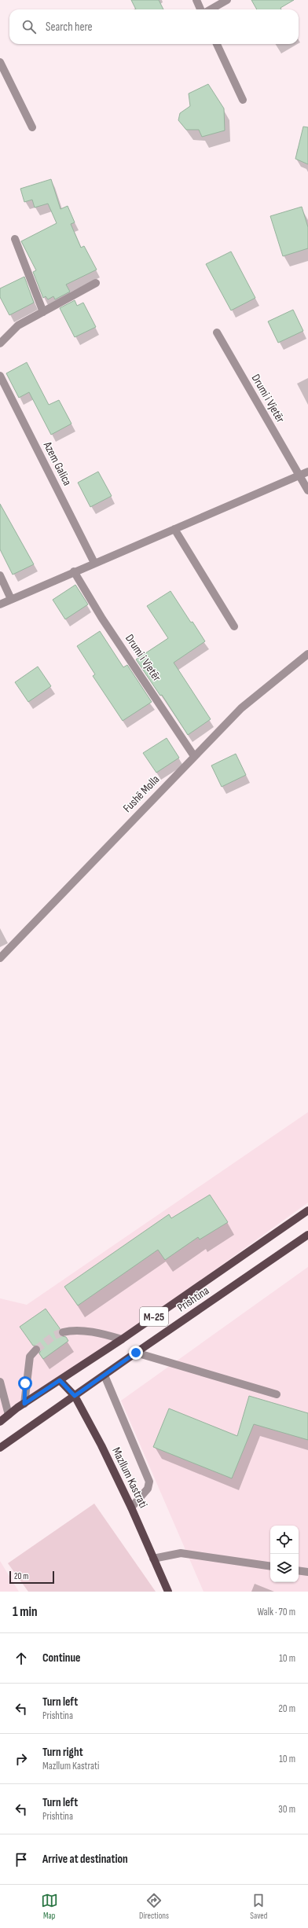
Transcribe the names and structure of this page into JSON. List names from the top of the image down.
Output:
{
  "streets": {
    "main road": ["Prishtina", "M-25", "Mazllum Kastrati"],
    "street": ["Drumi i Vjetër", "Azem Galica", "Fushë Molla"]
  },
  "crossings": [
    ["Drumi i Vjetër", "Fushë Molla"],
    ["Prishtina", "Mazllum Kastrati"]
  ],
  "scale_bar": "20 m",
  "page": {
    "search": "Search here",
    "scale": "20 m",
    "heading": ["1 min", "Walk · 70 m"],
    "list": [
      ["Continue", "10 m"],
      ["Turn left", "Prishtina", "20 m"],
      ["Turn right", "Mazllum Kastrati", "10 m"],
      ["Turn left", "Prishtina", "30 m"],
      "Arrive at destination"
    ],
    "nav": ["Map", "Directions", "Saved"]
  }
}
